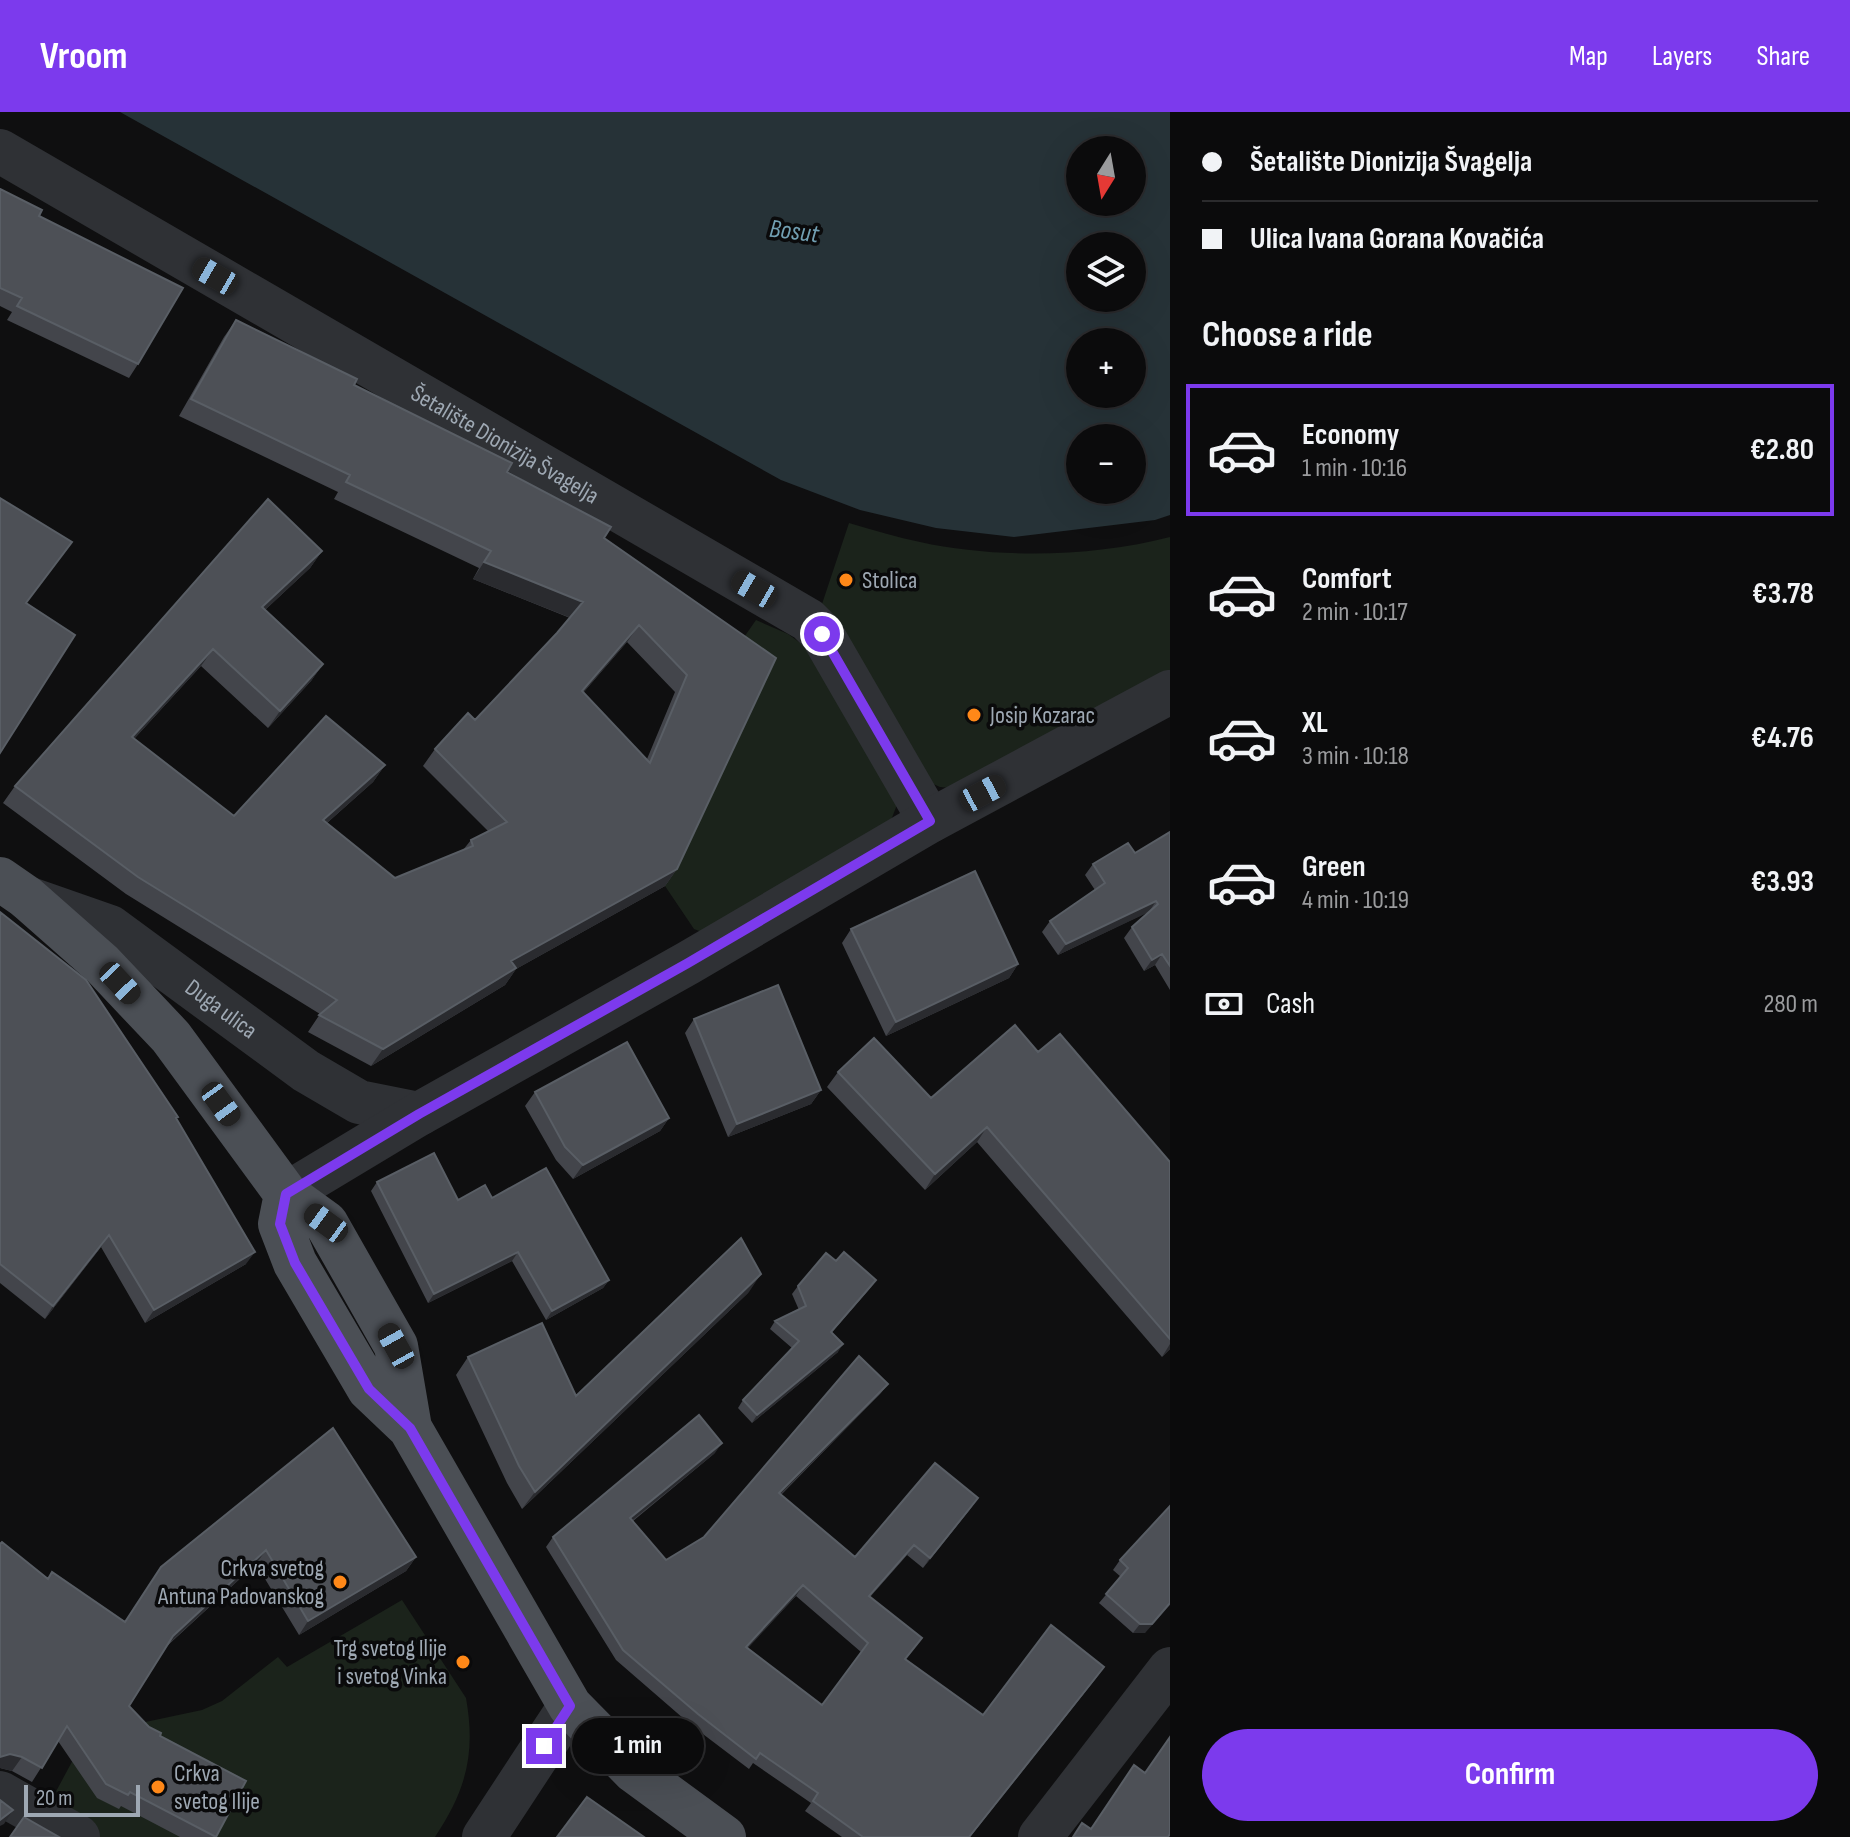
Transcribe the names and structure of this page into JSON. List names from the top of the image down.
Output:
{
  "streets": {
    "main road": ["Duga ulica"],
    "street": ["Šetalište Dionizija Švagelja"]
  },
  "water": ["Bosut"],
  "places": [
    "Stolica",
    "Josip Kozarac",
    "Crkva svetog Antuna Padovanskog",
    "Trg svetog Ilije i svetog Vinka",
    "Crkva svetog Ilije"
  ],
  "scale_bar": "20 m",
  "north": "bottom",
  "page": {
    "header": "Vroom",
    "nav": ["Map", "Layers", "Share"],
    "banner": ["Šetalište Dionizija Švagelja", "Ulica Ivana Gorana Kovačića"],
    "map_buttons": ["+", "−"],
    "heading": "Choose a ride",
    "list": [
      {
        "name": "Economy",
        "note": "1 min · 10:16",
        "value": "€2.80"
      },
      {
        "name": "Comfort",
        "note": "2 min · 10:17",
        "value": "€3.78"
      },
      {
        "name": "XL",
        "note": "3 min · 10:18",
        "value": "€4.76"
      },
      {
        "name": "Green",
        "note": "4 min · 10:19",
        "value": "€3.93"
      }
    ],
    "pay": ["Cash", "280 m"],
    "buttons": "Confirm",
    "bubble": "1 min",
    "scale": "20 m"
  }
}
